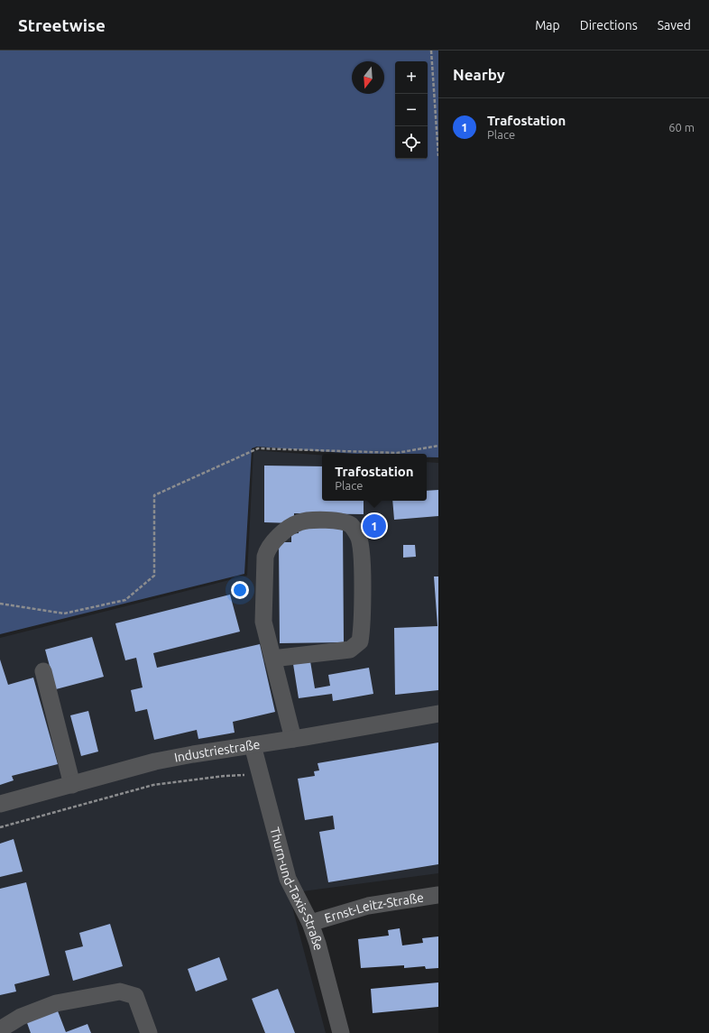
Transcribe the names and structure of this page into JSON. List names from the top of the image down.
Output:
{
  "streets": {
    "street": ["Industriestraße", "Thurn-und-Taxis-Straße", "Ernst-Leitz-Straße"]
  },
  "crossings": [
    ["Industriestraße", "Thurn-und-Taxis-Straße"],
    ["Thurn-und-Taxis-Straße", "Ernst-Leitz-Straße"]
  ],
  "north": "bottom",
  "page": {
    "header": "Streetwise",
    "nav": ["Map", "Directions", "Saved"],
    "heading": "Nearby",
    "map_buttons": ["+", "−"],
    "list": [
      {
        "mark": "1",
        "name": "Trafostation",
        "note": "Place",
        "value": "60 m"
      }
    ],
    "popup": ["Trafostation", "Place"],
    "pins": "1"
  }
}
